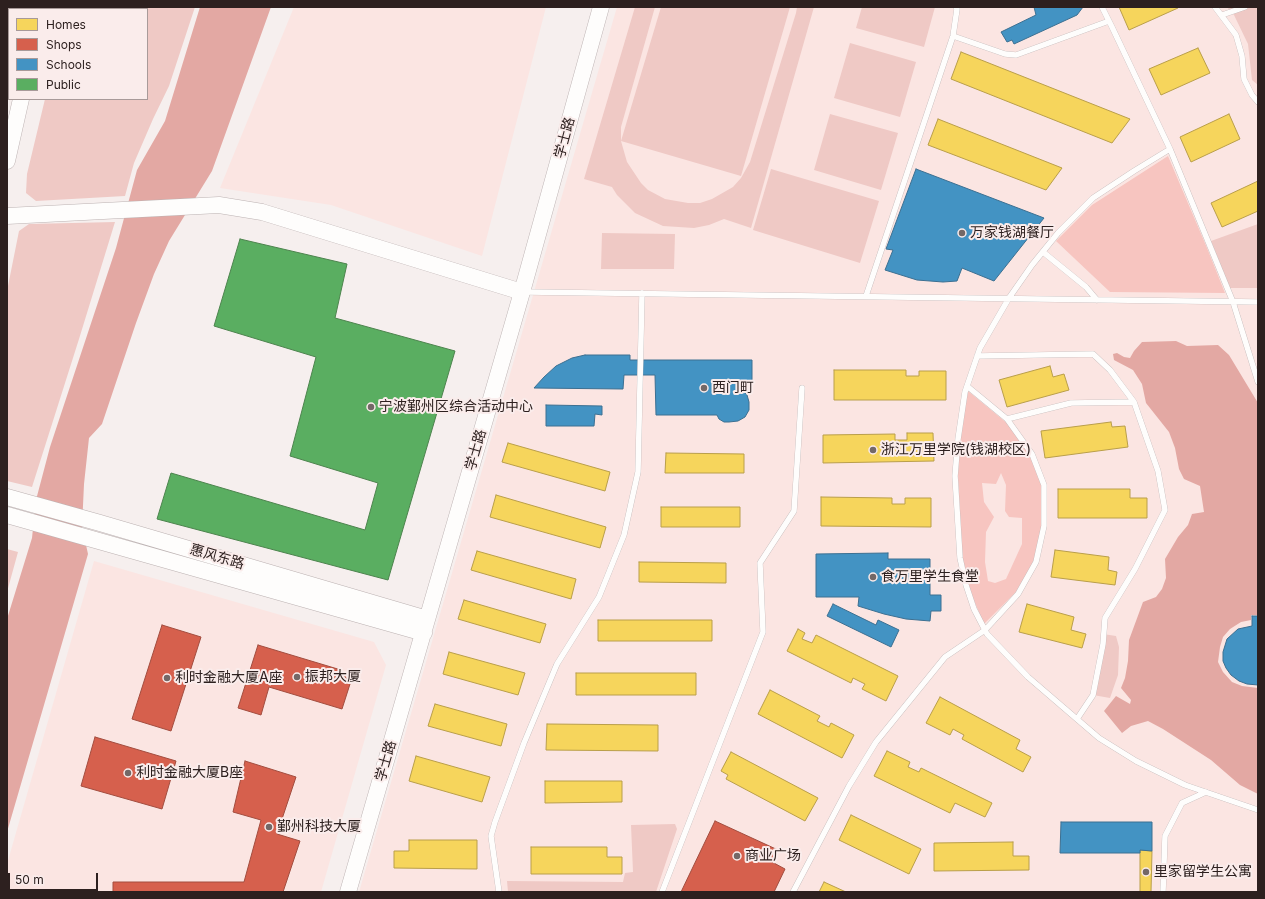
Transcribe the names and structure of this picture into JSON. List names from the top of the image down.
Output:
{
  "streets": {
    "street": ["学士路", "惠风东路"]
  },
  "crossings": [
    ["学士路", "惠风东路"]
  ],
  "places": [
    "万家钱湖餐厅",
    "西门町",
    "宁波鄞州区综合活动中心",
    "浙江万里学院(钱湖校区)",
    "食万里学生食堂",
    "振邦大厦",
    "利时金融大厦A座",
    "利时金融大厦B座",
    "鄞州科技大厦",
    "商业广场",
    "里家留学生公寓"
  ],
  "legend": [
    "Homes",
    "Shops",
    "Schools",
    "Public"
  ],
  "scale_bar": "50 m"
}
